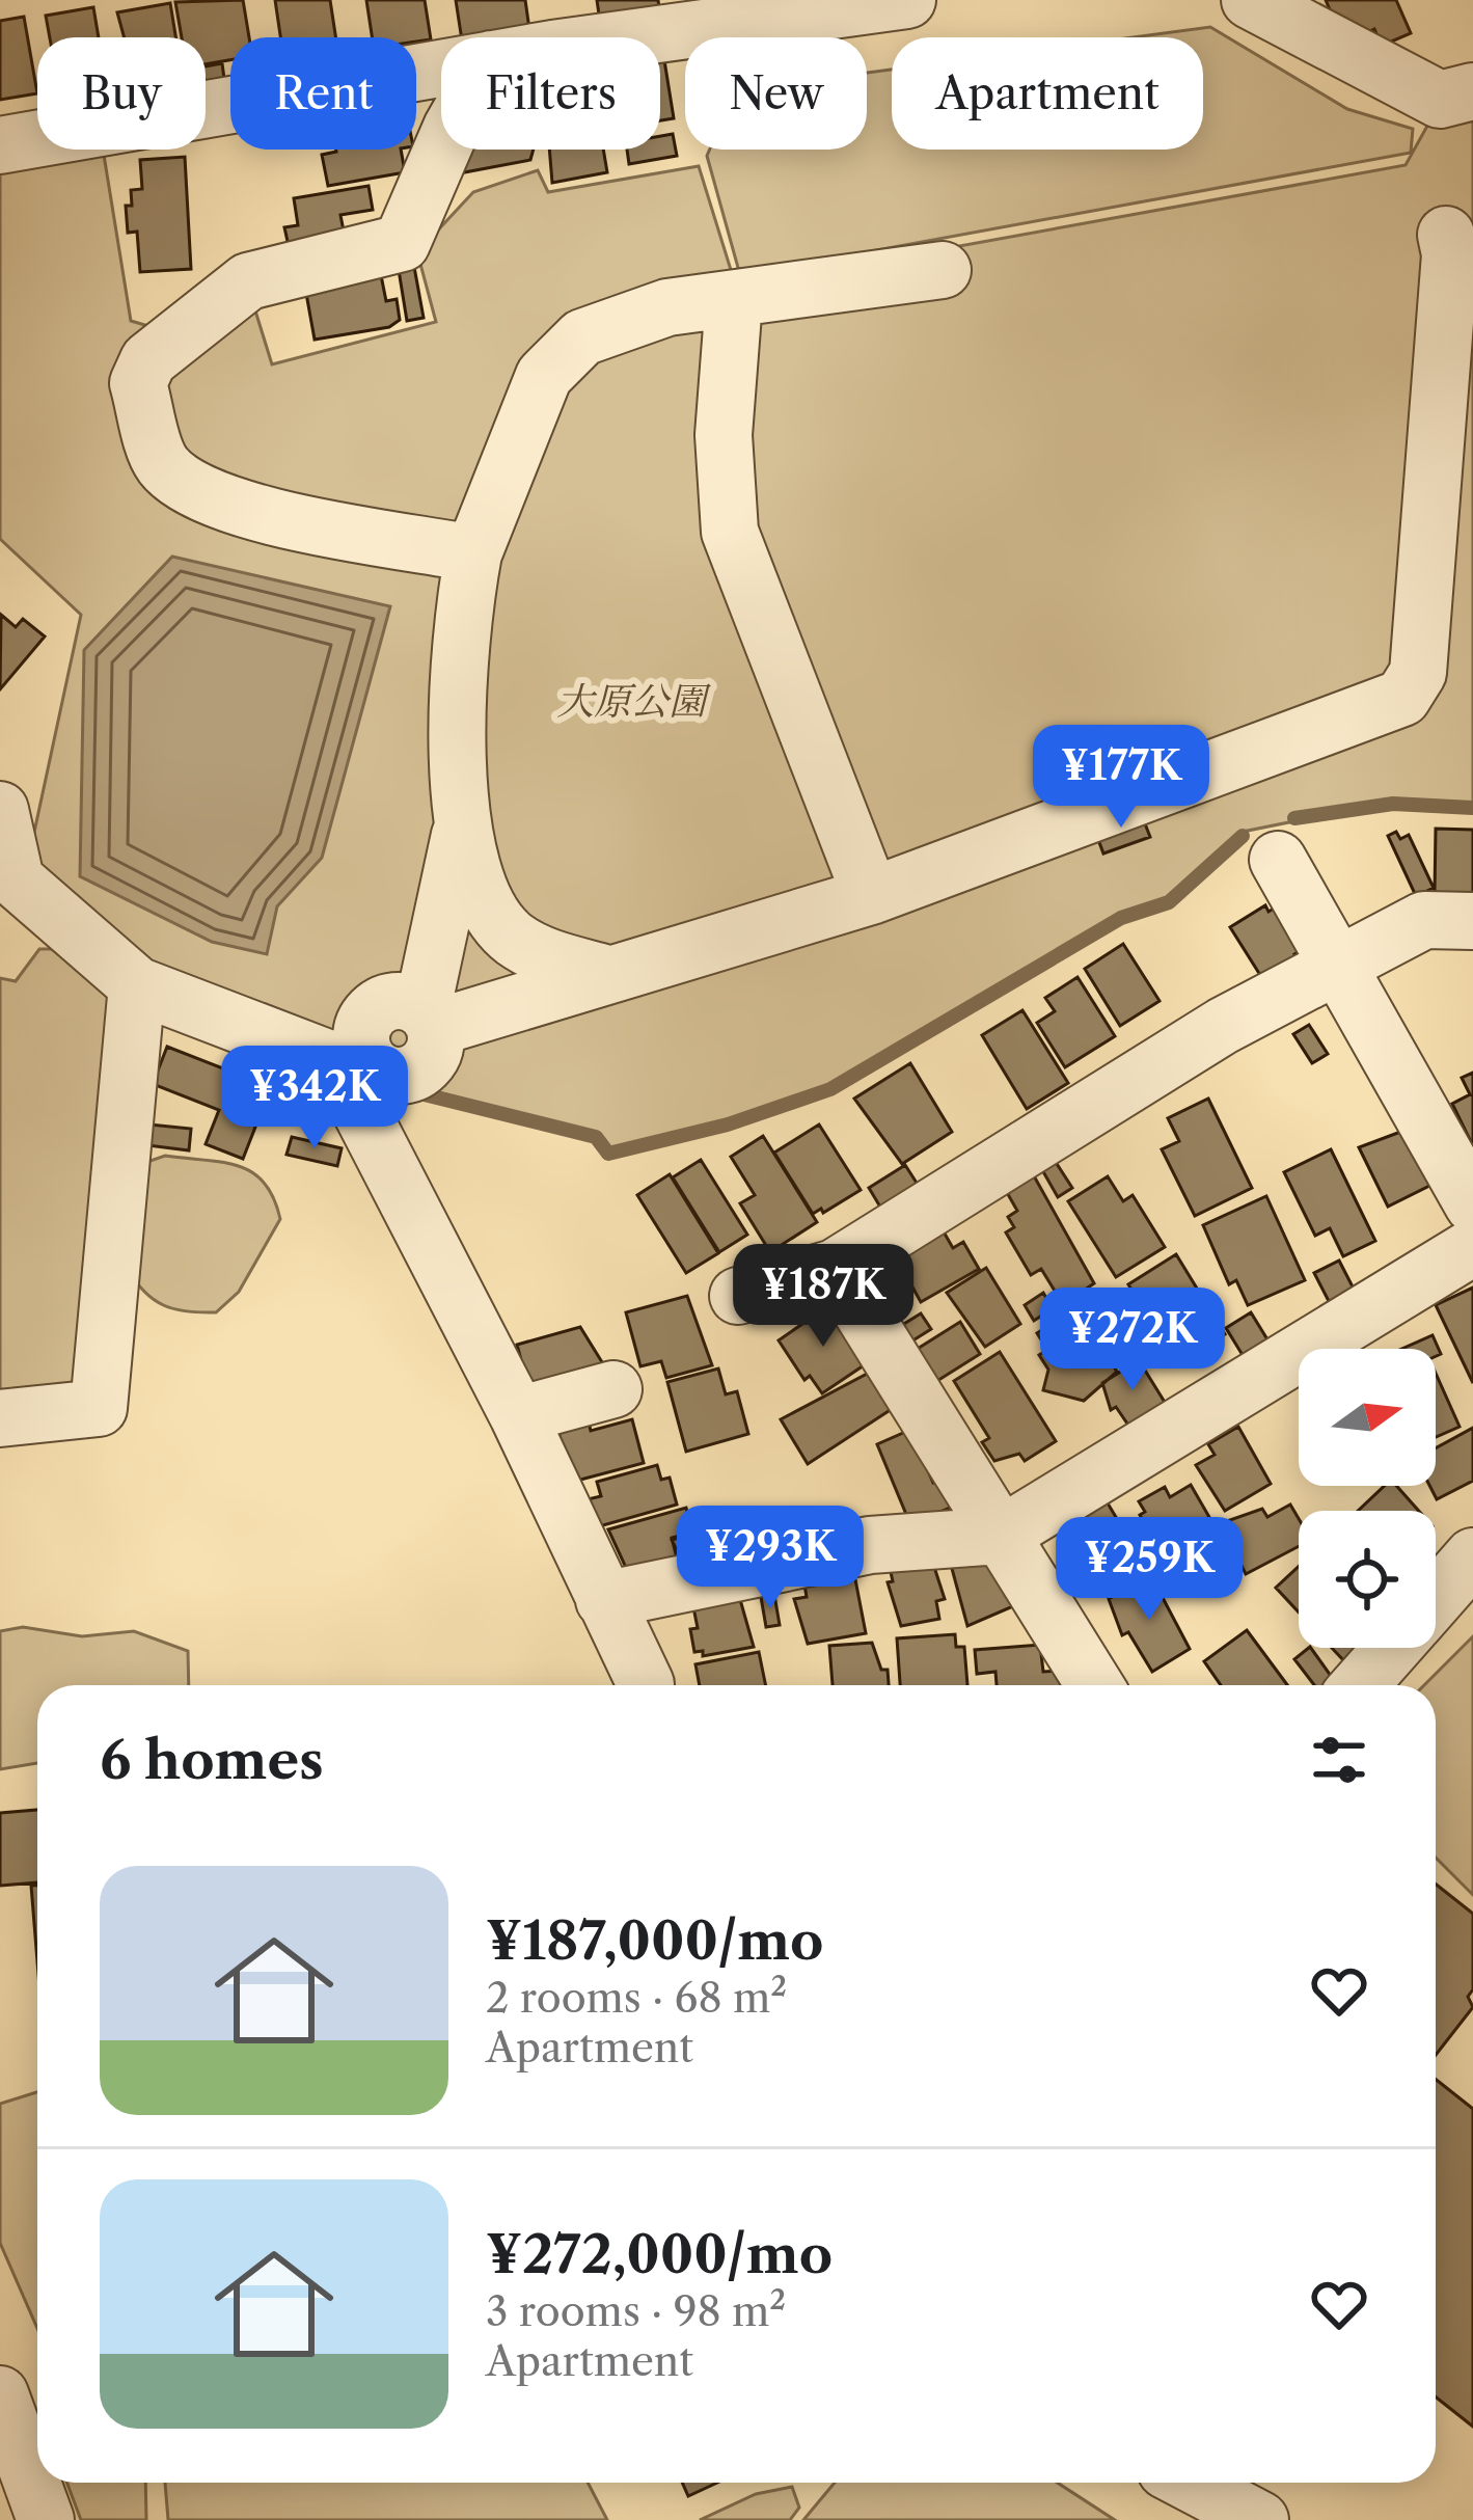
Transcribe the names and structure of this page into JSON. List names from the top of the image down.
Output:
{
  "parks": ["大原公園"],
  "north": "right",
  "page": {
    "chip": [
      "Buy",
      "Rent",
      "Filters",
      "New",
      "Apartment"
    ],
    "price": [
      "¥177K",
      "¥342K",
      "¥187K",
      "¥272K",
      "¥293K",
      "¥259K"
    ],
    "heading": "6 homes",
    "list": [
      {
        "name": "¥187,000/mo",
        "note": "2 rooms · 68 m² · Apartment"
      },
      {
        "name": "¥272,000/mo",
        "note": "3 rooms · 98 m² · Apartment"
      }
    ]
  }
}
